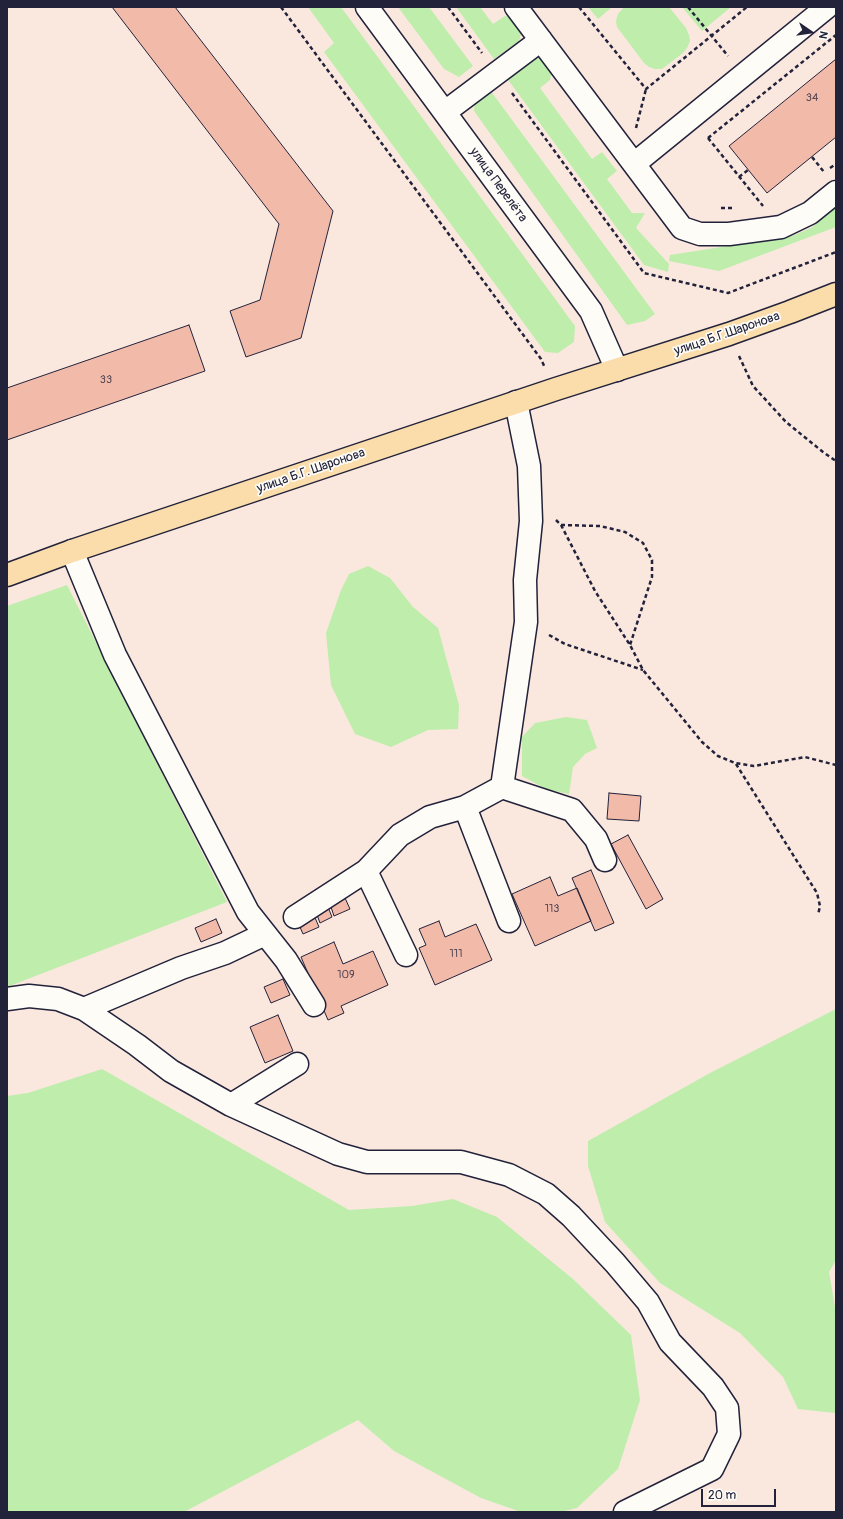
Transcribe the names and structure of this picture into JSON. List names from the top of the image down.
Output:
{
  "streets": {
    "main road": ["улица Б.Г.Шаронова", "улица Б.Г. Шаронова"],
    "street": ["улица Перелёта"]
  },
  "crossings": [
    ["улица Перелёта", "улица Б.Г.Шаронова"],
    ["улица Перелёта", "улица Б.Г. Шаронова"],
    ["улица Б.Г.Шаронова", "улица Б.Г. Шаронова"]
  ],
  "house_numbers": [
    "34",
    "33",
    "113",
    "111",
    "109"
  ],
  "scale_bar": "20 m",
  "north": "right"
}
